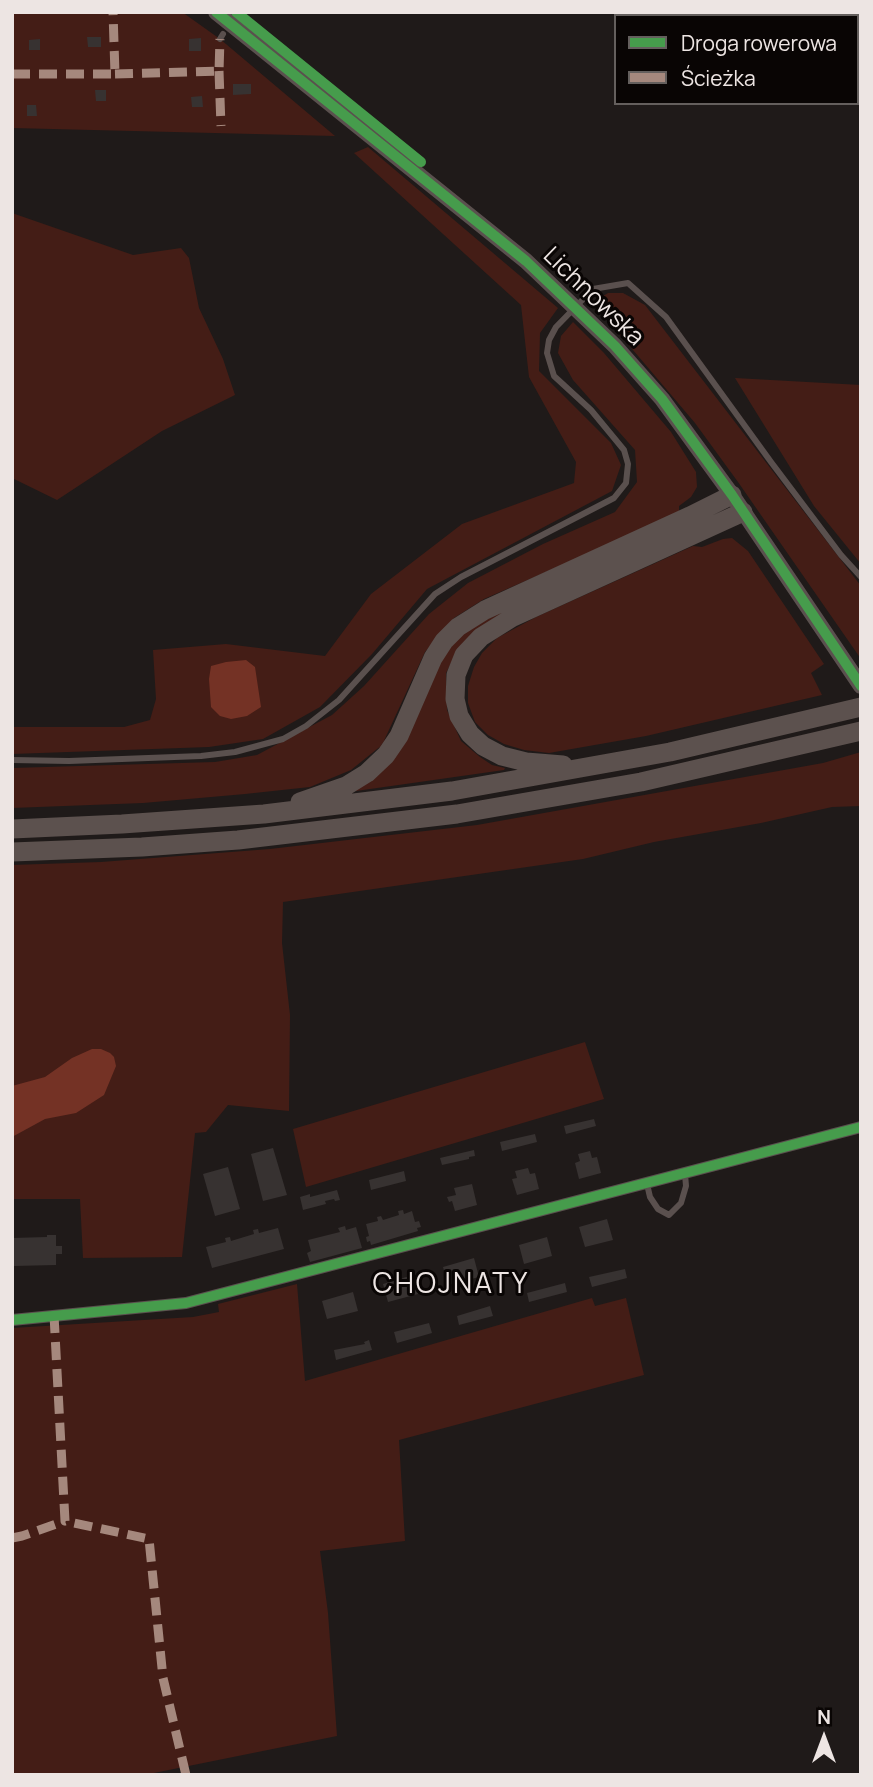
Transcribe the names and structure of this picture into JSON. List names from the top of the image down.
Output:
{
  "streets": {
    "street": ["Lichnowska"]
  },
  "districts": ["CHOJNATY"],
  "legend": ["Droga rowerowa", "Ścieżka"],
  "north": "top"
}
